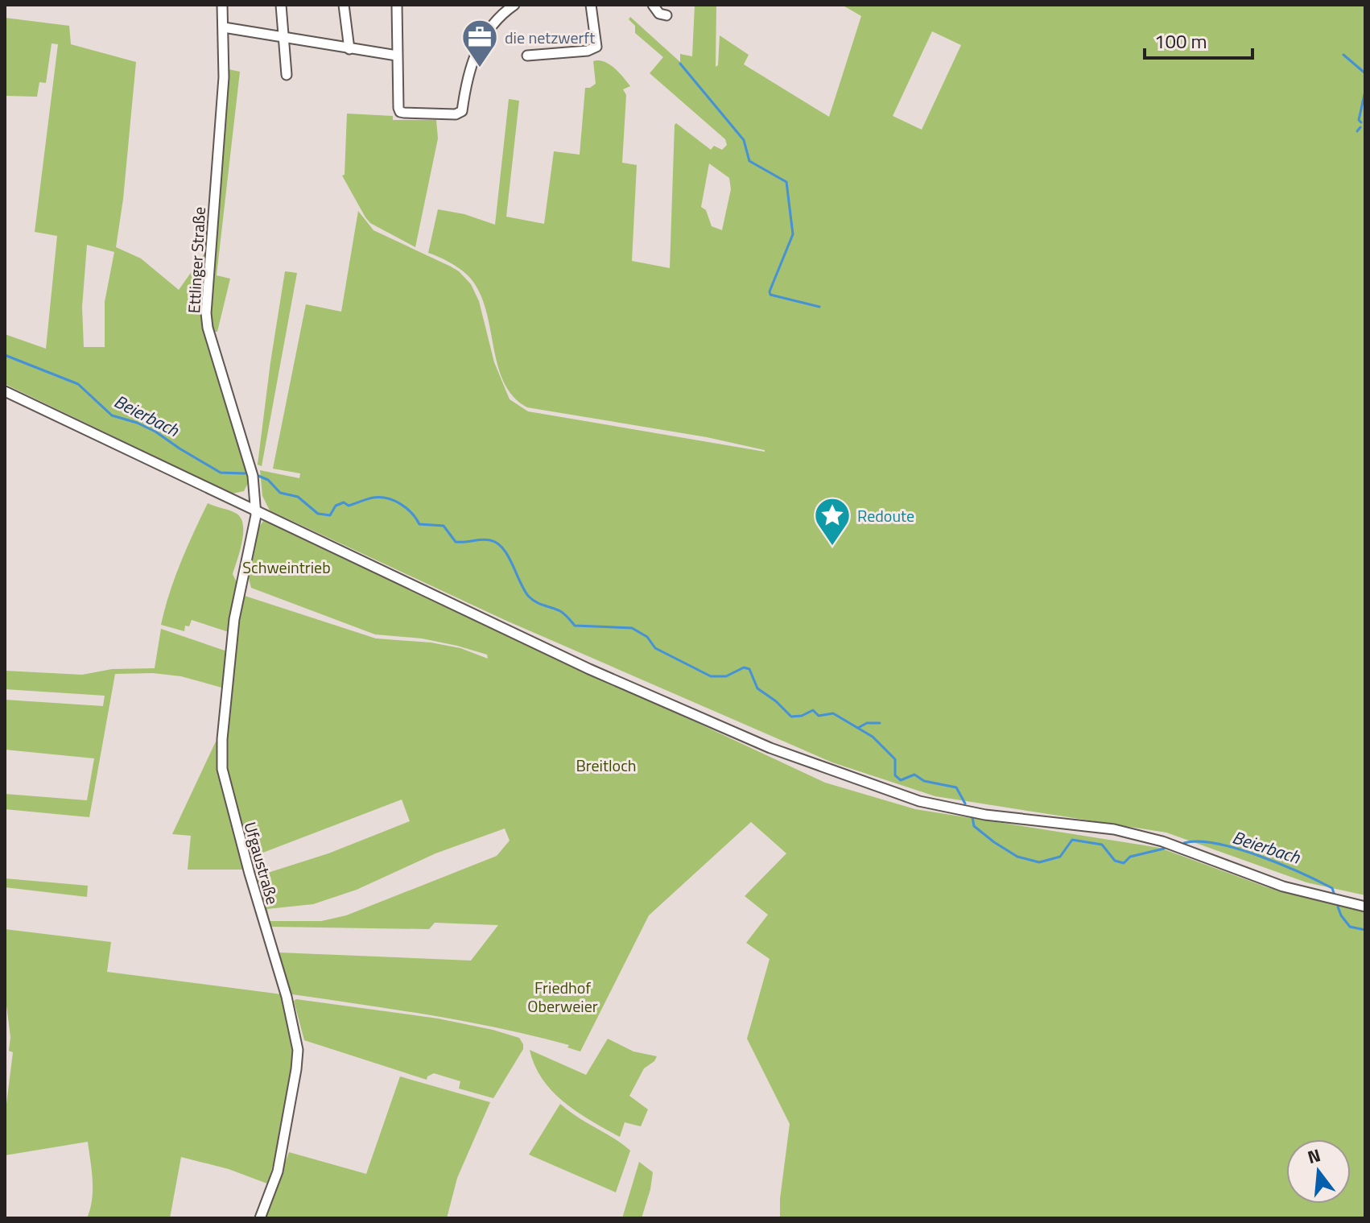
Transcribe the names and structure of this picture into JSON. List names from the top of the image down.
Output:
{
  "streets": {
    "street": ["Ettlinger Straße", "Ufgaustraße"]
  },
  "crossings": [
    ["Ettlinger Straße", "Ufgaustraße"]
  ],
  "water": ["Beierbach"],
  "parks": ["Schweintrieb", "Breitloch", "Friedhof Oberweier"],
  "places": {
    "office": ["die netzwerft"],
    "place": ["Redoute"]
  },
  "scale_bar": "100 m",
  "north": "top"
}
